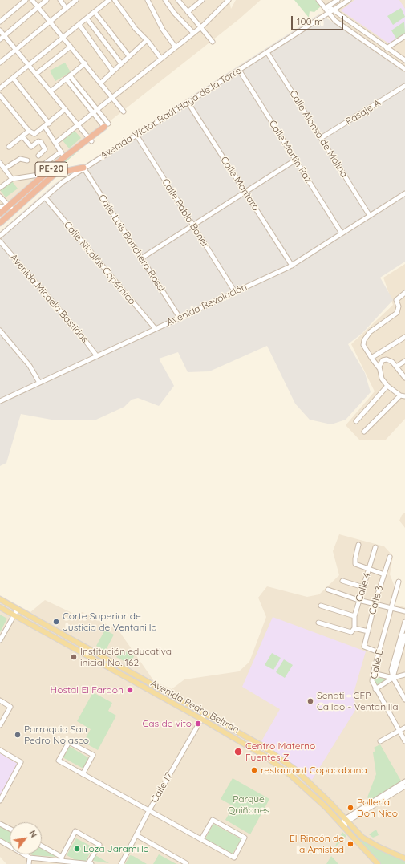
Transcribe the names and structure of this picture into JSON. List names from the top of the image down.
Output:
{
  "streets": {
    "highway": ["PE-20"],
    "main road": ["Avenida Pedro Beltrán"],
    "street": [
      "Pasaje A",
      "Avenida Víctor Raúl Haya de la Torre",
      "Calle Alonso de Molina",
      "Calle Martin Paz",
      "Calle Mantaro",
      "Calle Pablo Boner",
      "Calle Luis Banchero Rossi",
      "Calle Nicolás Copérnico",
      "Avenida Micaela Bastidas",
      "Avenida Revolución",
      "Calle 4",
      "Calle 3",
      "Calle E",
      "Calle 17"
    ]
  },
  "crossings": [
    ["Pasaje A", "Calle Alonso de Molina"],
    ["Avenida Víctor Raúl Haya de la Torre", "Calle Alonso de Molina"],
    ["Avenida Víctor Raúl Haya de la Torre", "Calle Martin Paz"],
    ["Avenida Víctor Raúl Haya de la Torre", "PE-20"],
    ["Avenida Víctor Raúl Haya de la Torre", "Calle Mantaro"],
    ["Avenida Víctor Raúl Haya de la Torre", "Calle Pablo Boner"],
    ["Avenida Víctor Raúl Haya de la Torre", "Calle Luis Banchero Rossi"],
    ["Avenida Víctor Raúl Haya de la Torre", "Calle Nicolás Copérnico"],
    ["Calle Alonso de Molina", "Avenida Revolución"],
    ["Calle Martin Paz", "Avenida Revolución"],
    ["PE-20", "Calle Luis Banchero Rossi"],
    ["Calle Mantaro", "Avenida Revolución"],
    ["Calle Pablo Boner", "Avenida Revolución"],
    ["Calle Luis Banchero Rossi", "Avenida Revolución"],
    ["Calle Nicolás Copérnico", "Avenida Revolución"],
    ["Avenida Micaela Bastidas", "Avenida Revolución"],
    ["Calle 3", "Calle E"],
    ["Avenida Pedro Beltrán", "Calle 17"]
  ],
  "parks": ["Parque Quiñones"],
  "places": [
    "Corte Superior de Justicia de Ventanilla",
    "Institución educativa inicial No. 162",
    "Hostal El Faraon",
    "Senati - CFP Callao - Ventanilla",
    "Cas de vito",
    "Parroquia San Pedro Nolasco",
    "Centro Materno Fuentes Z",
    "restaurant Copacabana",
    "Pollería Don Nico",
    "El Rincón de la Amistad",
    "Loza Jaramillo"
  ],
  "scale_bar": "100 m",
  "north": "top right"
}
